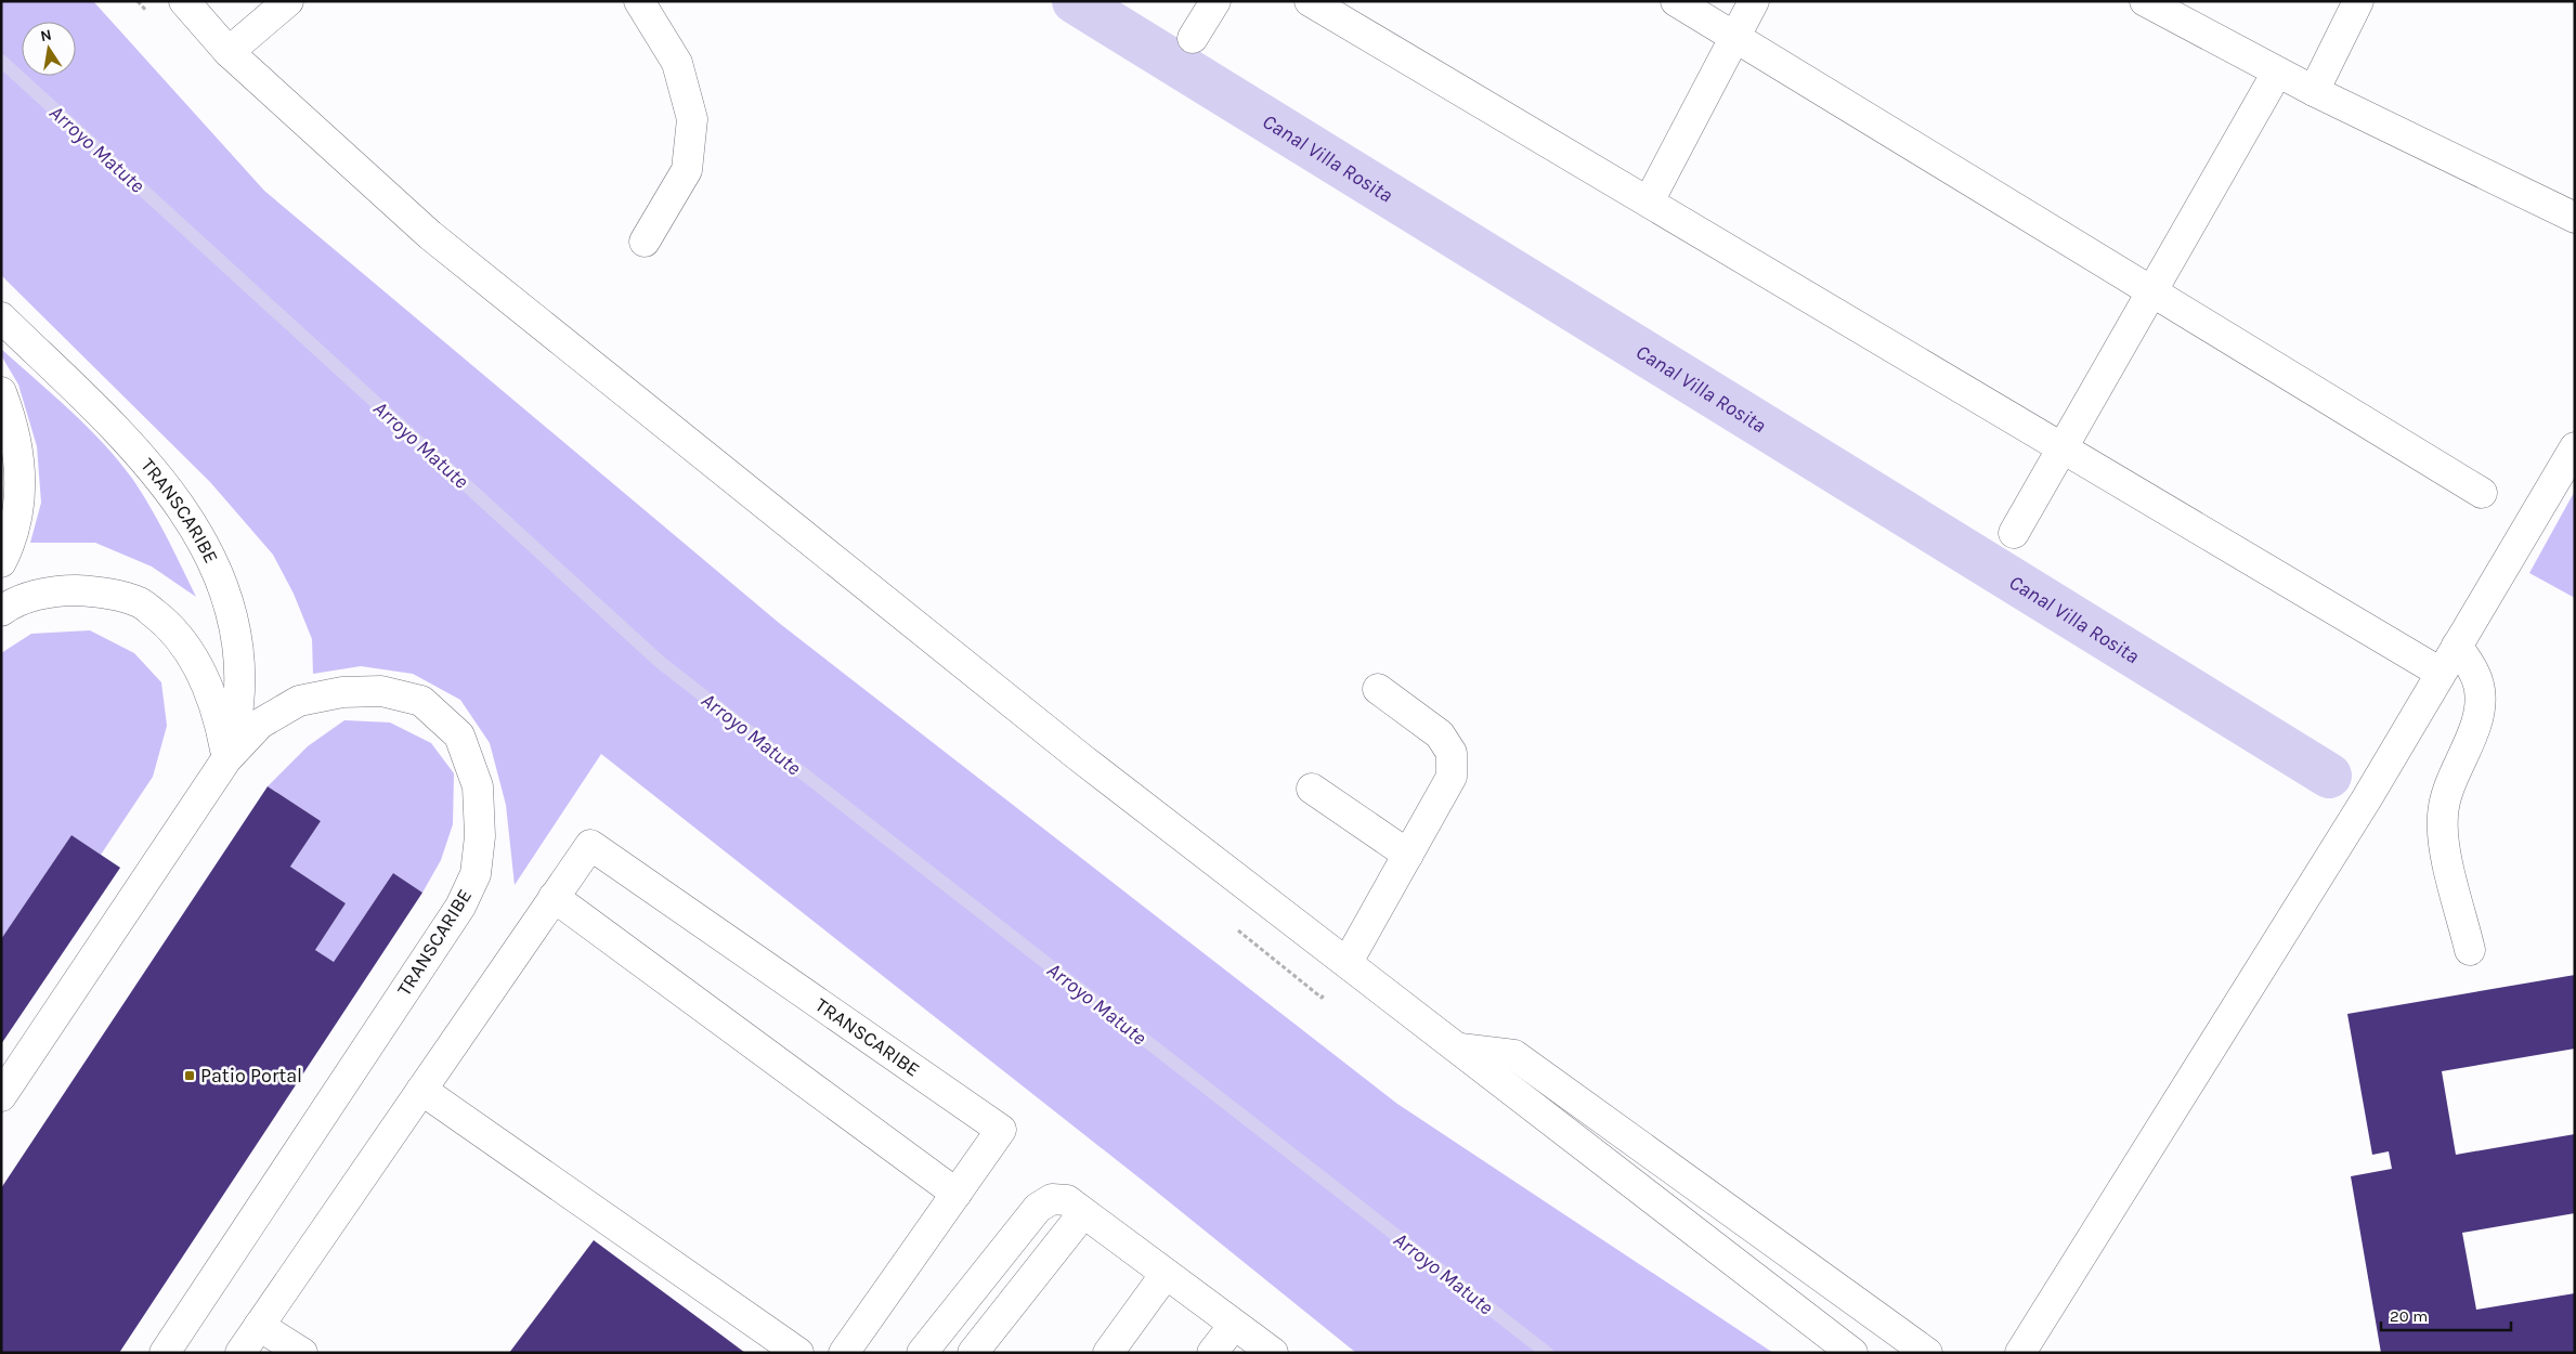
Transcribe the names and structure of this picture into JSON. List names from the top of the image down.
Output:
{
  "streets": {
    "street": ["TRANSCARIBE"]
  },
  "water": ["Arroyo Matute", "Canal Villa Rosita"],
  "places": {
    "transit": ["Patio Portal"]
  },
  "scale_bar": "20 m",
  "north": "top"
}
